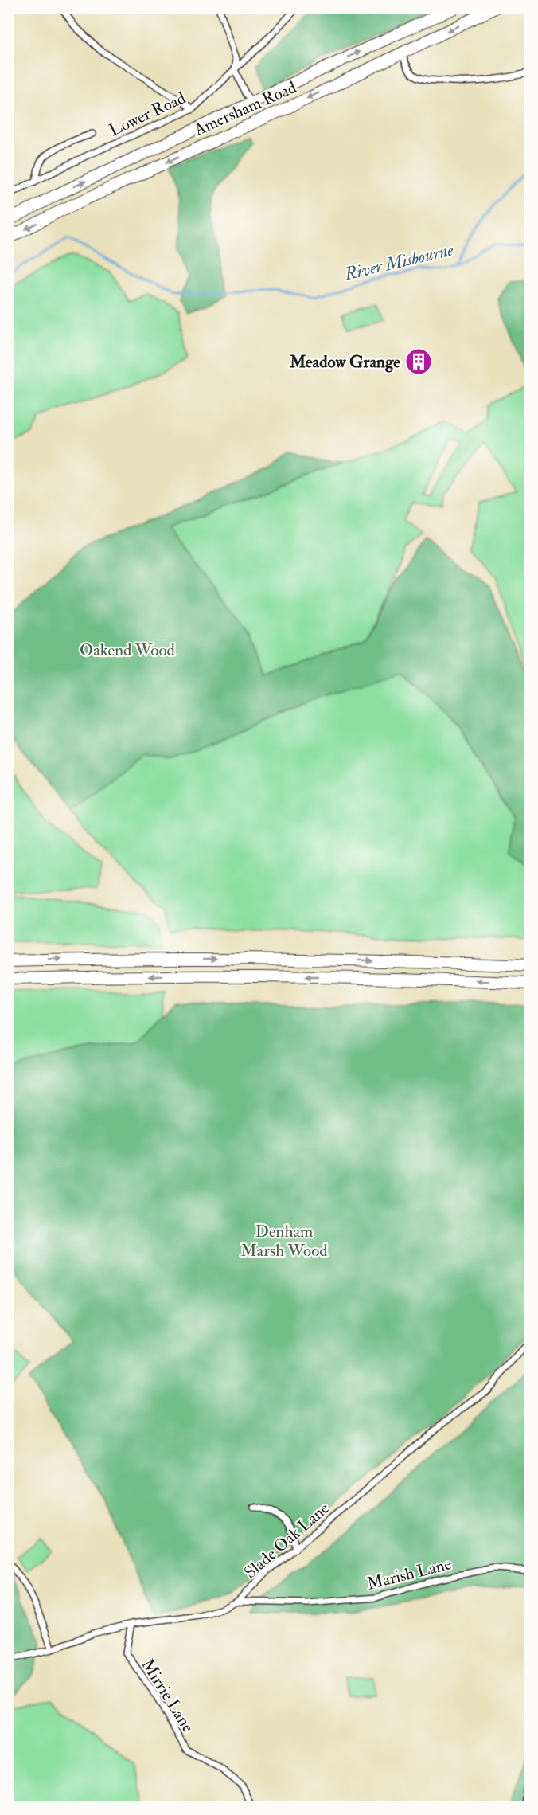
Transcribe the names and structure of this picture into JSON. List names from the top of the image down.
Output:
{
  "streets": {
    "highway": ["Amersham Road"],
    "street": [
      "Lower Road",
      "Slade Oak Lane",
      "Marish Lane",
      "Mirrie Lane"
    ]
  },
  "crossings": [
    ["Slade Oak Lane", "Marish Lane"],
    ["Slade Oak Lane", "Mirrie Lane"]
  ],
  "water": ["River Misbourne"],
  "parks": ["Oakend Wood", "Denham Marsh Wood"],
  "places": {
    "building": ["Meadow Grange"]
  }
}
